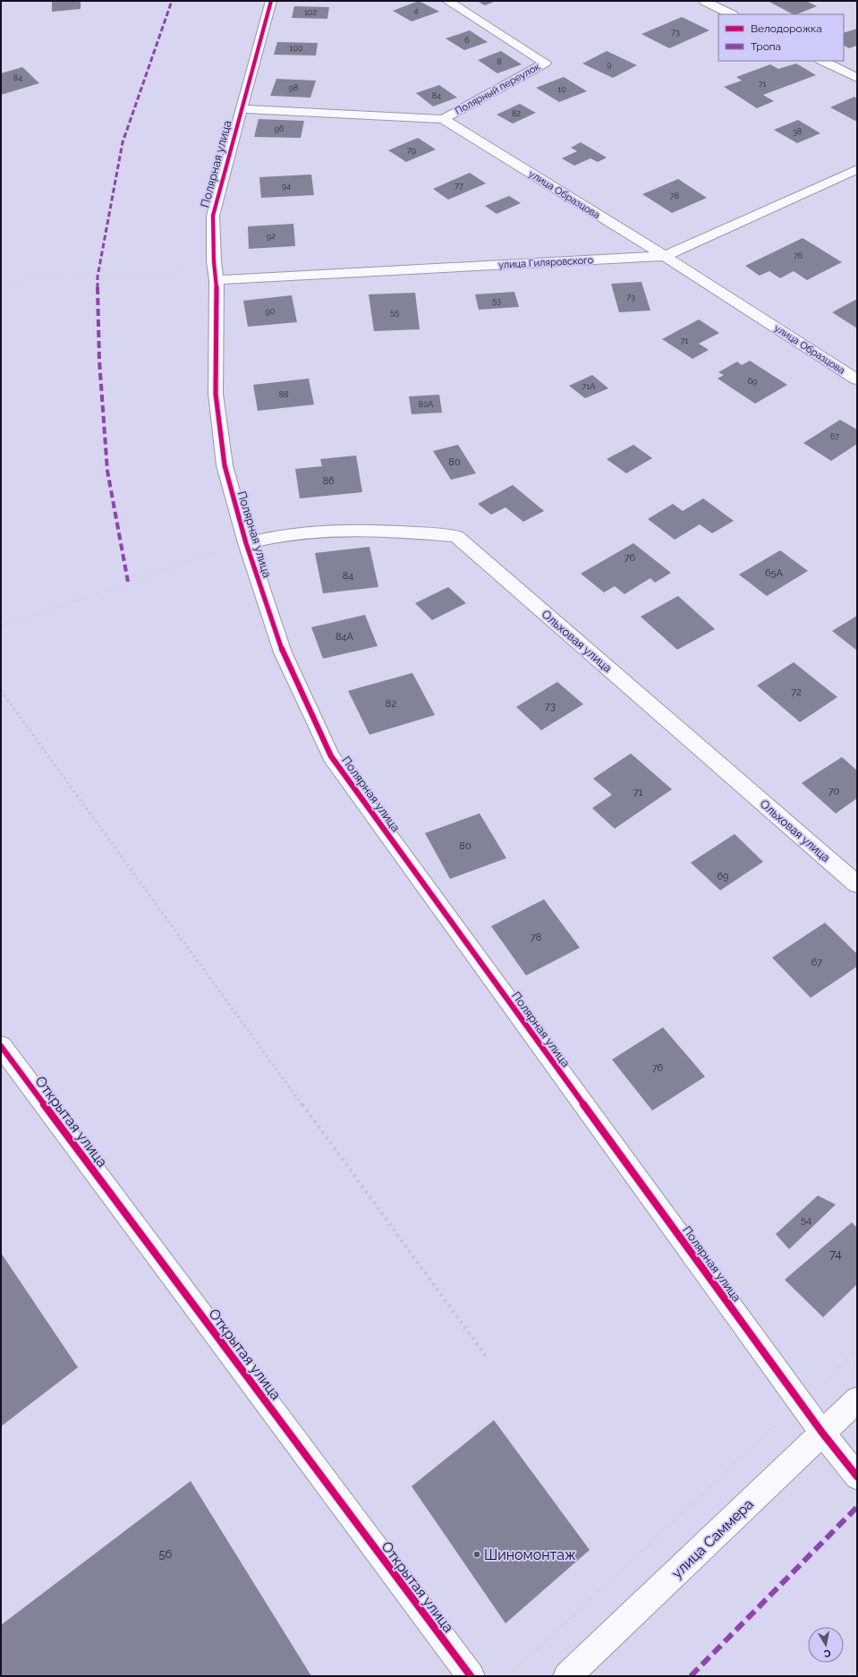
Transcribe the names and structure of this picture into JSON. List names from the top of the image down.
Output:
{
  "streets": {
    "street": [
      "Полярный переулок",
      "Полярная улица",
      "улица Образцова",
      "улица Гиляровского",
      "Ольховая улица",
      "Открытая улица",
      "улица Саммера"
    ]
  },
  "crossings": [
    ["Полярный переулок", "улица Образцова"],
    ["Полярная улица", "улица Образцова"],
    ["Полярная улица", "улица Гиляровского"],
    ["Полярная улица", "Ольховая улица"],
    ["Полярная улица", "улица Саммера"],
    ["улица Образцова", "улица Гиляровского"]
  ],
  "places": ["Шиномонтаж"],
  "house_numbers": [
    "4",
    "102",
    "73",
    "6",
    "100",
    "8",
    "9",
    "84",
    "71",
    "98",
    "10",
    "84",
    "82",
    "96",
    "38",
    "79",
    "94",
    "77",
    "78",
    "92",
    "76",
    "73",
    "53",
    "90",
    "55",
    "71",
    "69",
    "71А",
    "88",
    "80А",
    "67",
    "80",
    "86",
    "76",
    "65А",
    "84",
    "84А",
    "72",
    "82",
    "73",
    "70",
    "71",
    "80",
    "69",
    "78",
    "67",
    "76",
    "54",
    "74",
    "56"
  ],
  "legend": ["Велодорожка", "Тропа"],
  "north": "bottom"
}
